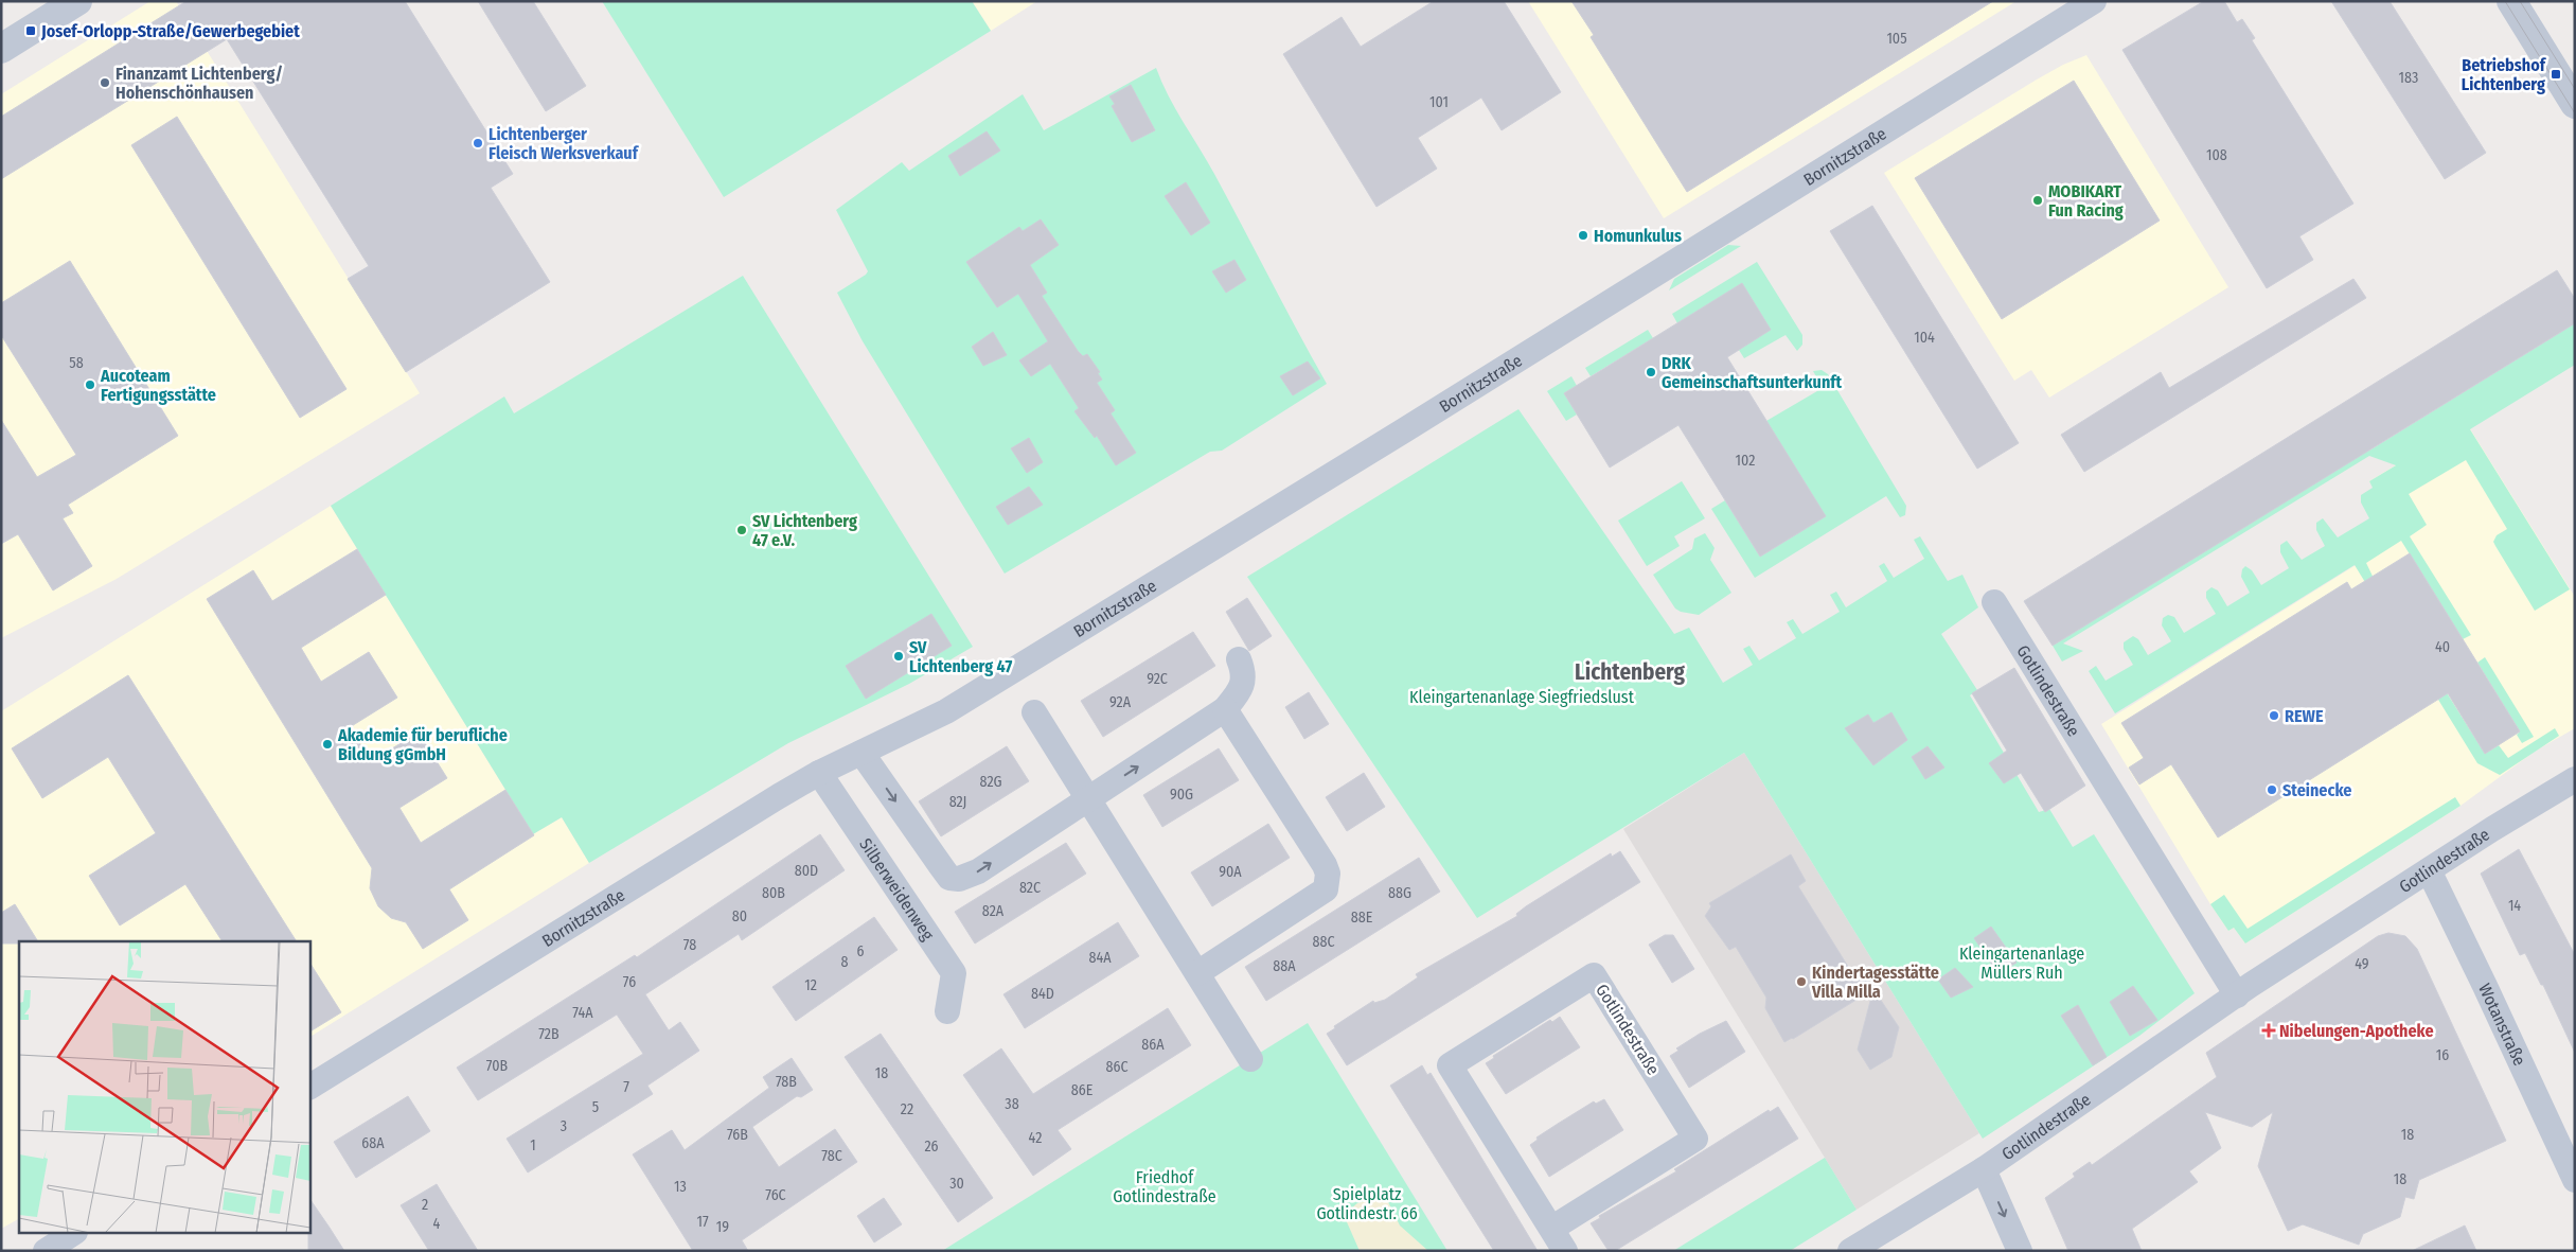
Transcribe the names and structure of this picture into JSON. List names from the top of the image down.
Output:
{
  "streets": {
    "street": [
      "Bornitzstraße",
      "Gotlindestraße",
      "Silberweidenweg",
      "Wotanstraße"
    ]
  },
  "crossings": [
    ["Bornitzstraße", "Silberweidenweg"],
    ["Gotlindestraße", "Wotanstraße"]
  ],
  "districts": ["Lichtenberg"],
  "parks": [
    "Kleingartenanlage Siegfriedslust",
    "Kleingartenanlage Müllers Ruh",
    "Friedhof Gotlindestraße",
    "Spielplatz Gotlindestr. 66"
  ],
  "places": {
    "transit": ["Josef-Orlopp-Straße/Gewerbegebiet", "Betriebshof Lichtenberg"],
    "other": [
      "Finanzamt Lichtenberg/ Hohenschönhausen",
      "Lichtenberger Fleisch Werksverkauf",
      "MOBIKART Fun Racing",
      "Homunkulus",
      "DRK Gemeinschaftsunterkunft",
      "Aucoteam Fertigungsstätte",
      "SV Lichtenberg 47 e.V.",
      "SV Lichtenberg 47",
      "REWE",
      "Akademie für berufliche Bildung gGmbH",
      "Steinecke",
      "Kindertagesstätte Villa Milla"
    ],
    "health": ["Nibelungen-Apotheke"]
  },
  "house_numbers": [
    "105",
    "183",
    "101",
    "108",
    "104",
    "58",
    "102",
    "40",
    "92C",
    "92A",
    "82G",
    "90G",
    "82J",
    "80D",
    "90A",
    "82C",
    "80B",
    "88G",
    "14",
    "82A",
    "80",
    "88E",
    "88C",
    "78",
    "6",
    "84A",
    "8",
    "49",
    "88A",
    "76",
    "12",
    "84D",
    "74A",
    "72B",
    "86A",
    "16",
    "70B",
    "86C",
    "18",
    "78B",
    "7",
    "86E",
    "38",
    "5",
    "22",
    "3",
    "76B",
    "18",
    "42",
    "68A",
    "1",
    "26",
    "78C",
    "18",
    "30",
    "13",
    "76C",
    "2",
    "17",
    "4",
    "19"
  ]
}
